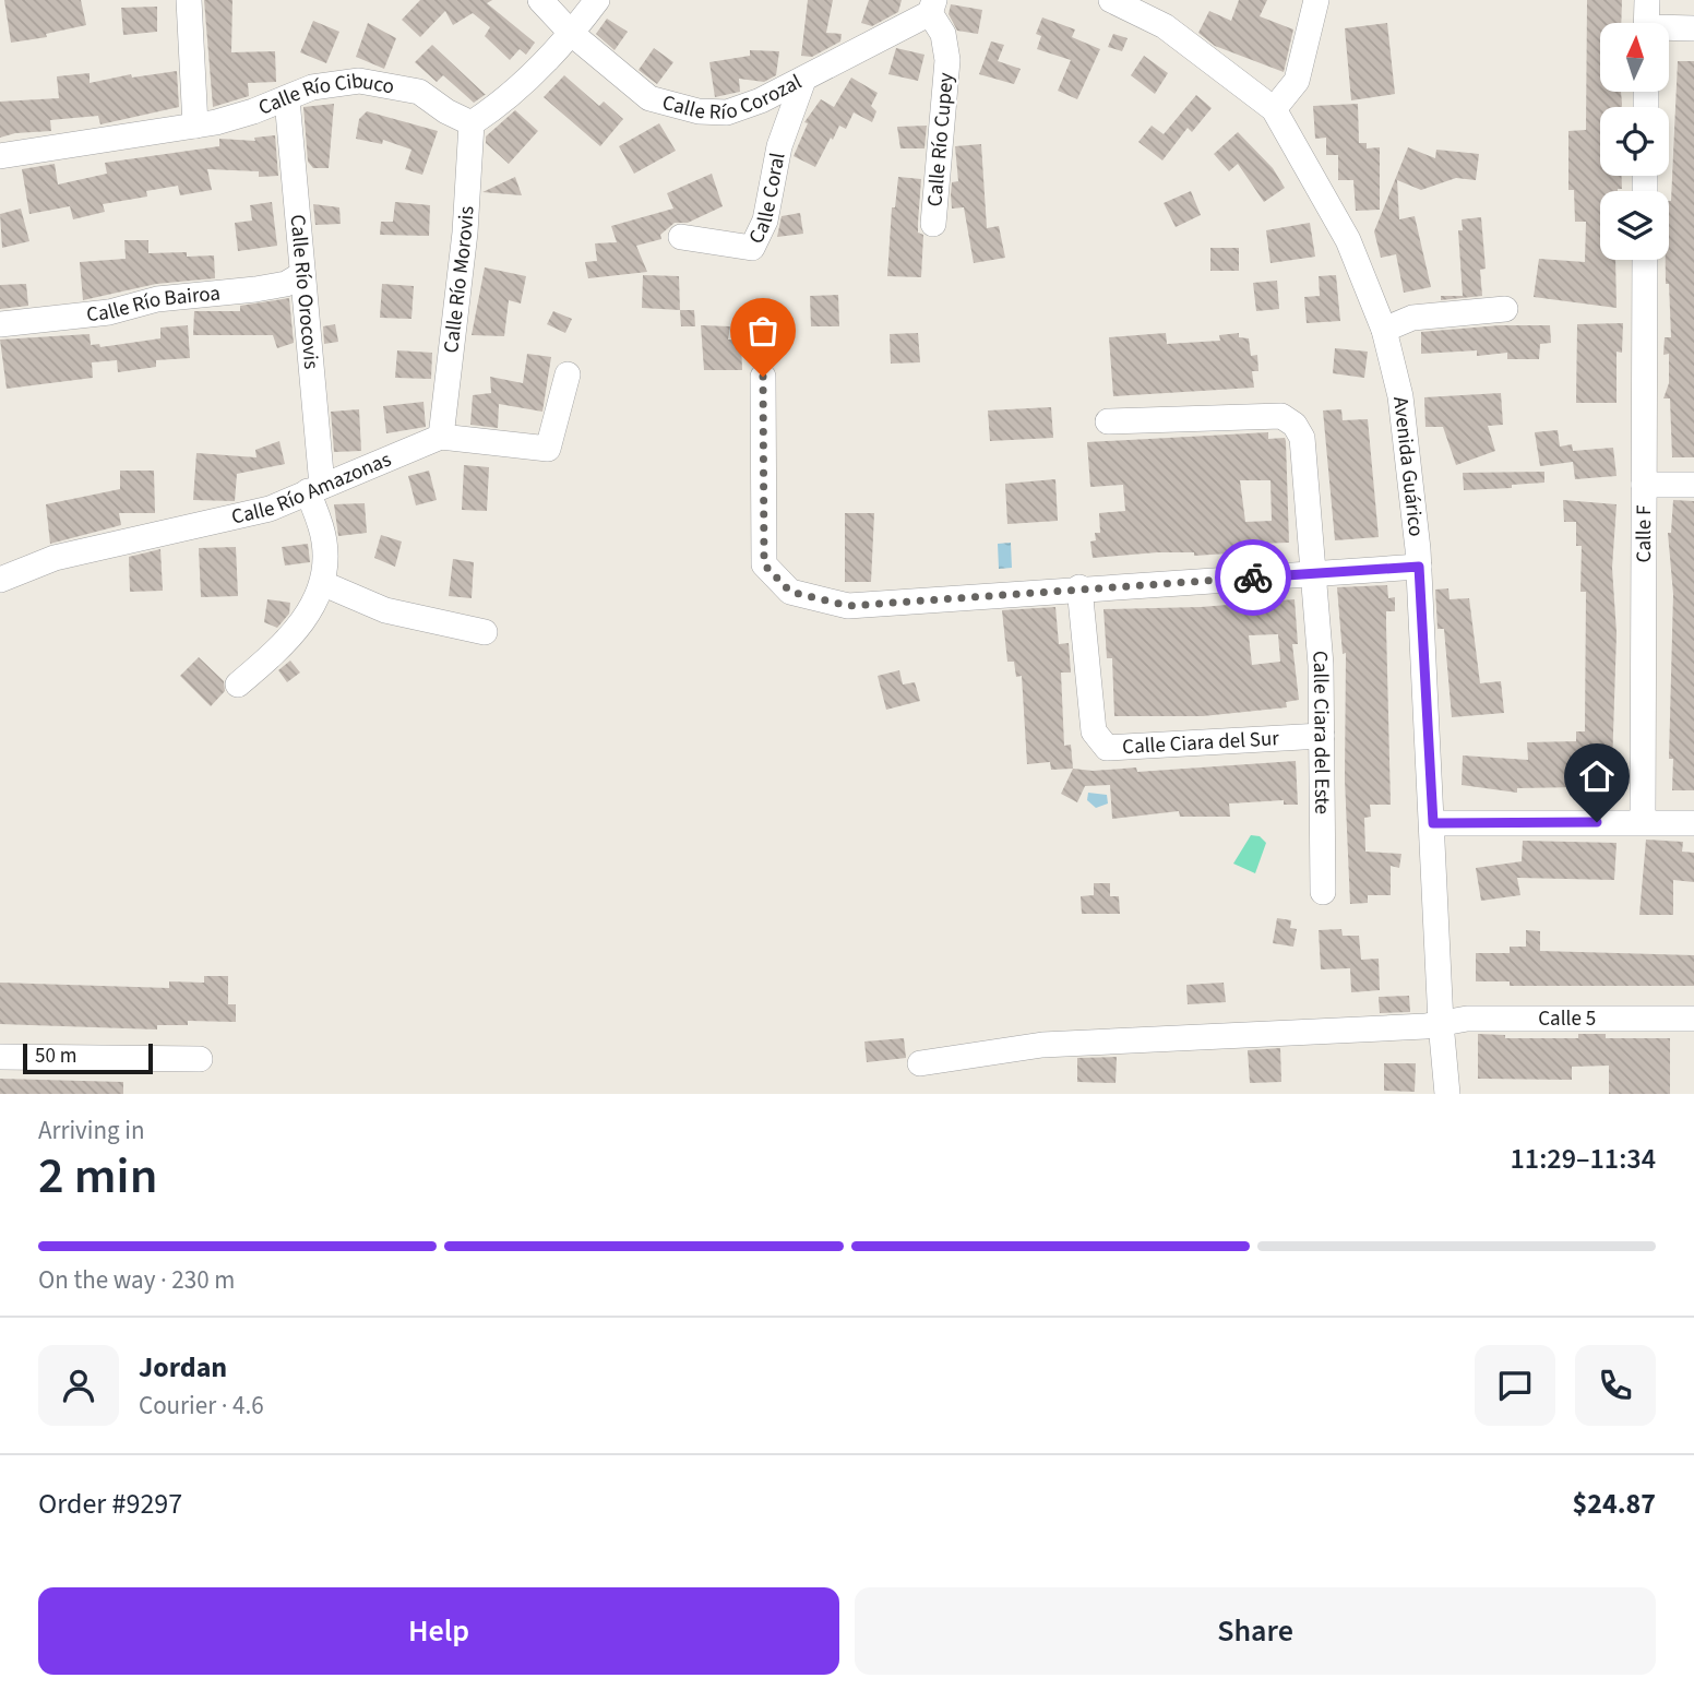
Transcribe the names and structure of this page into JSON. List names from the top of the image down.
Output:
{
  "streets": {
    "street": [
      "Calle Río Corozal",
      "Calle Río Cibuco",
      "Calle Río Cupey",
      "Calle Coral",
      "Calle Río Morovis",
      "Calle Río Orocovis",
      "Calle Río Bairoa",
      "Avenida Guárico",
      "Calle Río Amazonas",
      "Calle F",
      "Calle Ciara del Este",
      "Calle Ciara del Sur",
      "Calle 5"
    ]
  },
  "crossings": [
    ["Calle Río Corozal", "Calle Río Cupey"],
    ["Calle Río Corozal", "Calle Coral"],
    ["Calle Río Cibuco", "Calle Río Morovis"],
    ["Calle Río Cibuco", "Calle Río Orocovis"],
    ["Calle Río Morovis", "Calle Río Amazonas"],
    ["Calle Río Orocovis", "Calle Río Bairoa"],
    ["Calle Río Orocovis", "Calle Río Amazonas"],
    ["Avenida Guárico", "Calle 5"],
    ["Calle Ciara del Este", "Calle Ciara del Sur"]
  ],
  "scale_bar": "50 m",
  "north": "top",
  "page": {
    "scale": "50 m",
    "heading": ["2 min", "Arriving in", "11:29–11:34"],
    "panel": [
      "Jordan",
      "Courier · 4.6",
      "Order #9297",
      "$24.87"
    ],
    "bar": "On the way · 230 m",
    "buttons": ["Help", "Share"]
  }
}
